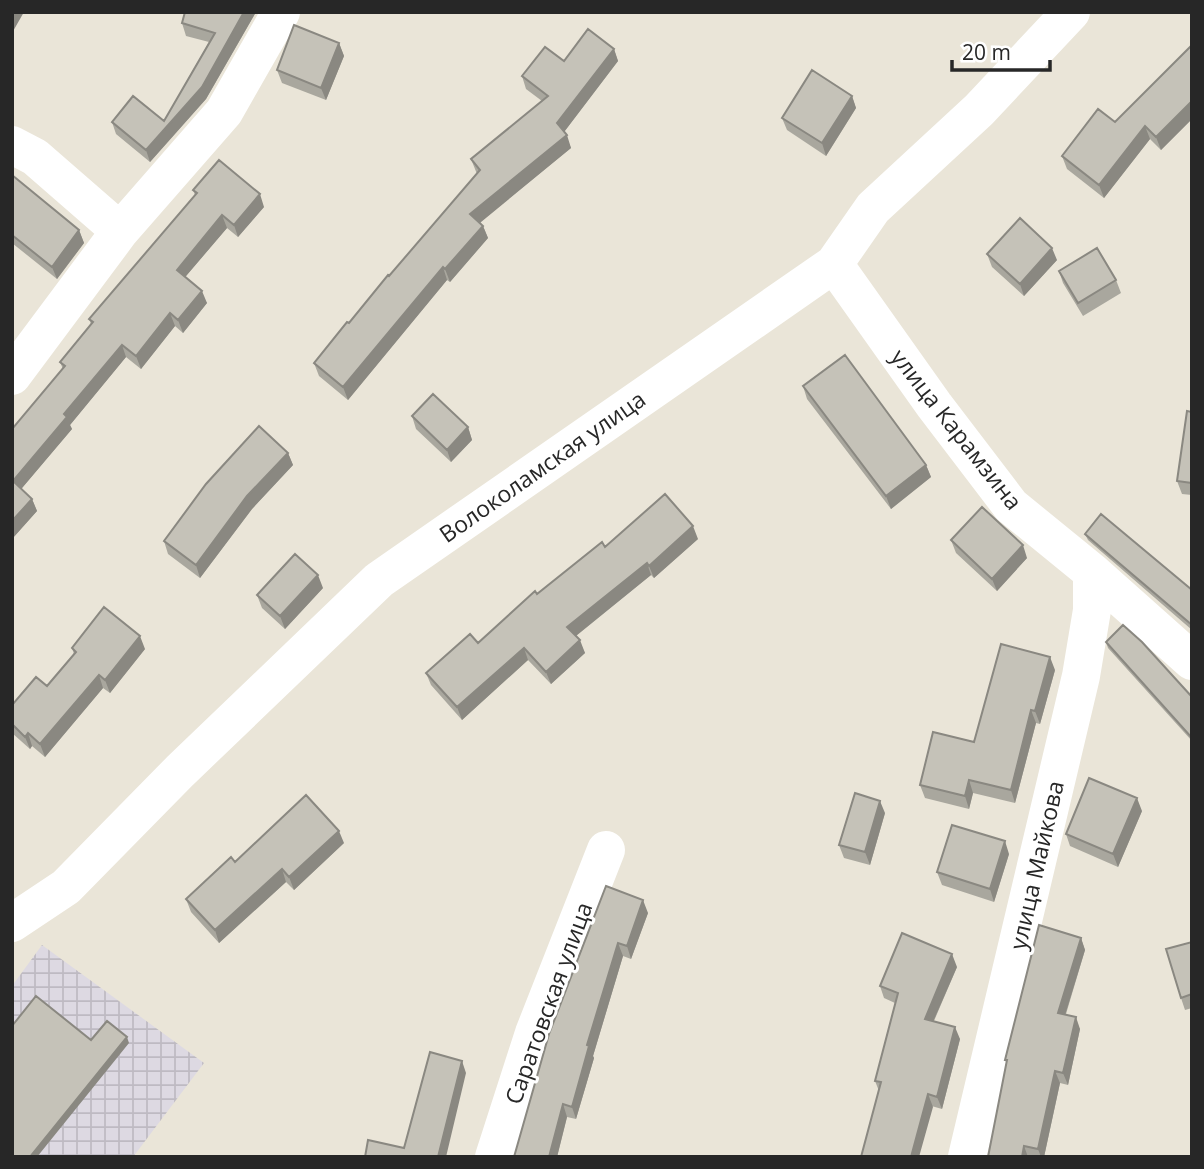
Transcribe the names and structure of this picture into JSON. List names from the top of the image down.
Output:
{
  "streets": {
    "street": [
      "улица Карамзина",
      "Волоколамская улица",
      "улица Майкова",
      "Саратовская улица"
    ]
  },
  "crossings": [
    ["улица Карамзина", "Волоколамская улица"],
    ["улица Карамзина", "улица Майкова"]
  ],
  "scale_bar": "20 m"
}
